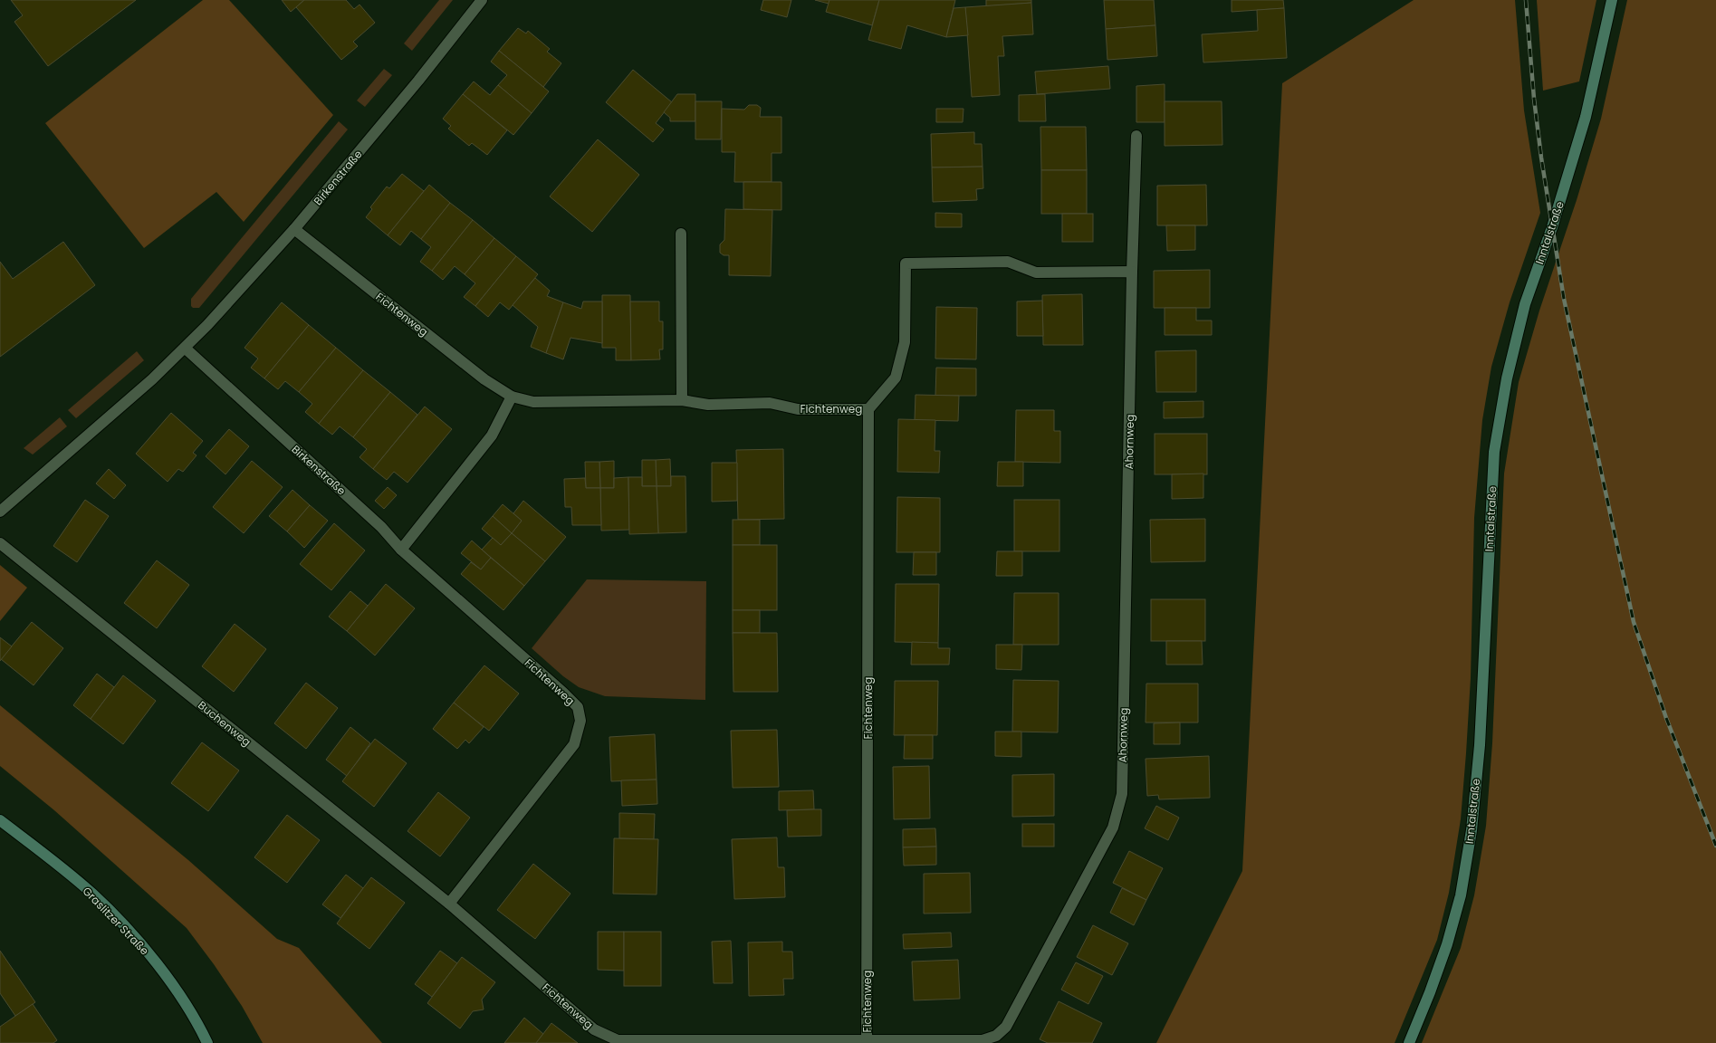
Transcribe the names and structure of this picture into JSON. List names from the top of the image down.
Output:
{
  "streets": {
    "main road": ["Inntalstraße", "Graslitzer Straße"],
    "street": [
      "Birkenstraße",
      "Fichtenweg",
      "Ahornweg",
      "Buchenweg"
    ]
  },
  "crossings": [
    ["Birkenstraße", "Fichtenweg"],
    ["Fichtenweg", "Ahornweg"],
    ["Fichtenweg", "Buchenweg"]
  ]
}
